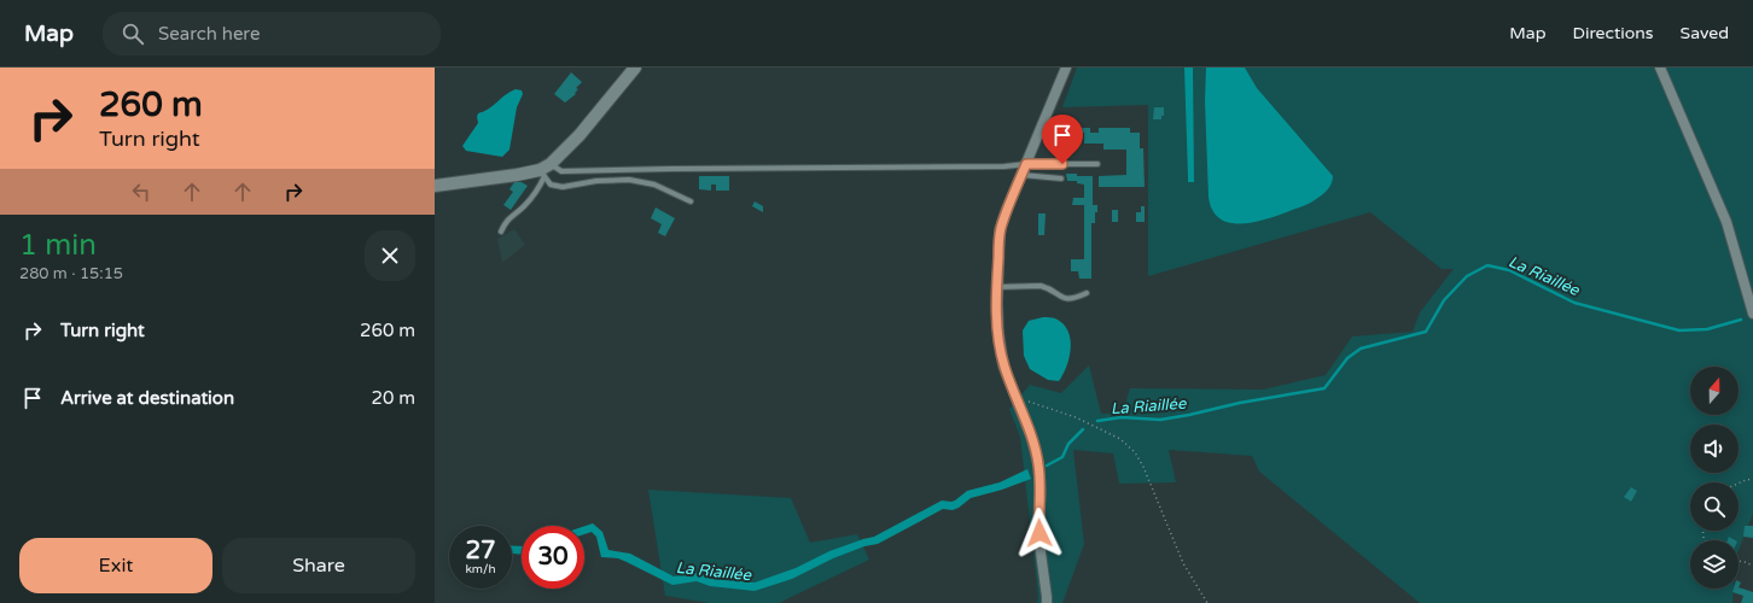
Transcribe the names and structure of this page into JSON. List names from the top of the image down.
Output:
{
  "water": ["La Riaillée"],
  "north": "top",
  "page": {
    "header": "Map",
    "search": "Search here",
    "nav": ["Map", "Directions", "Saved"],
    "turn": ["260 m", "Turn right"],
    "heading": ["1 min", "280 m · 15:15"],
    "list": [
      {
        "name": "Turn right",
        "value": "260 m"
      },
      {
        "name": "Arrive at destination",
        "value": "20 m"
      }
    ],
    "speed": "27 km/h",
    "limit": "30",
    "buttons": ["Exit", "Share"]
  }
}
